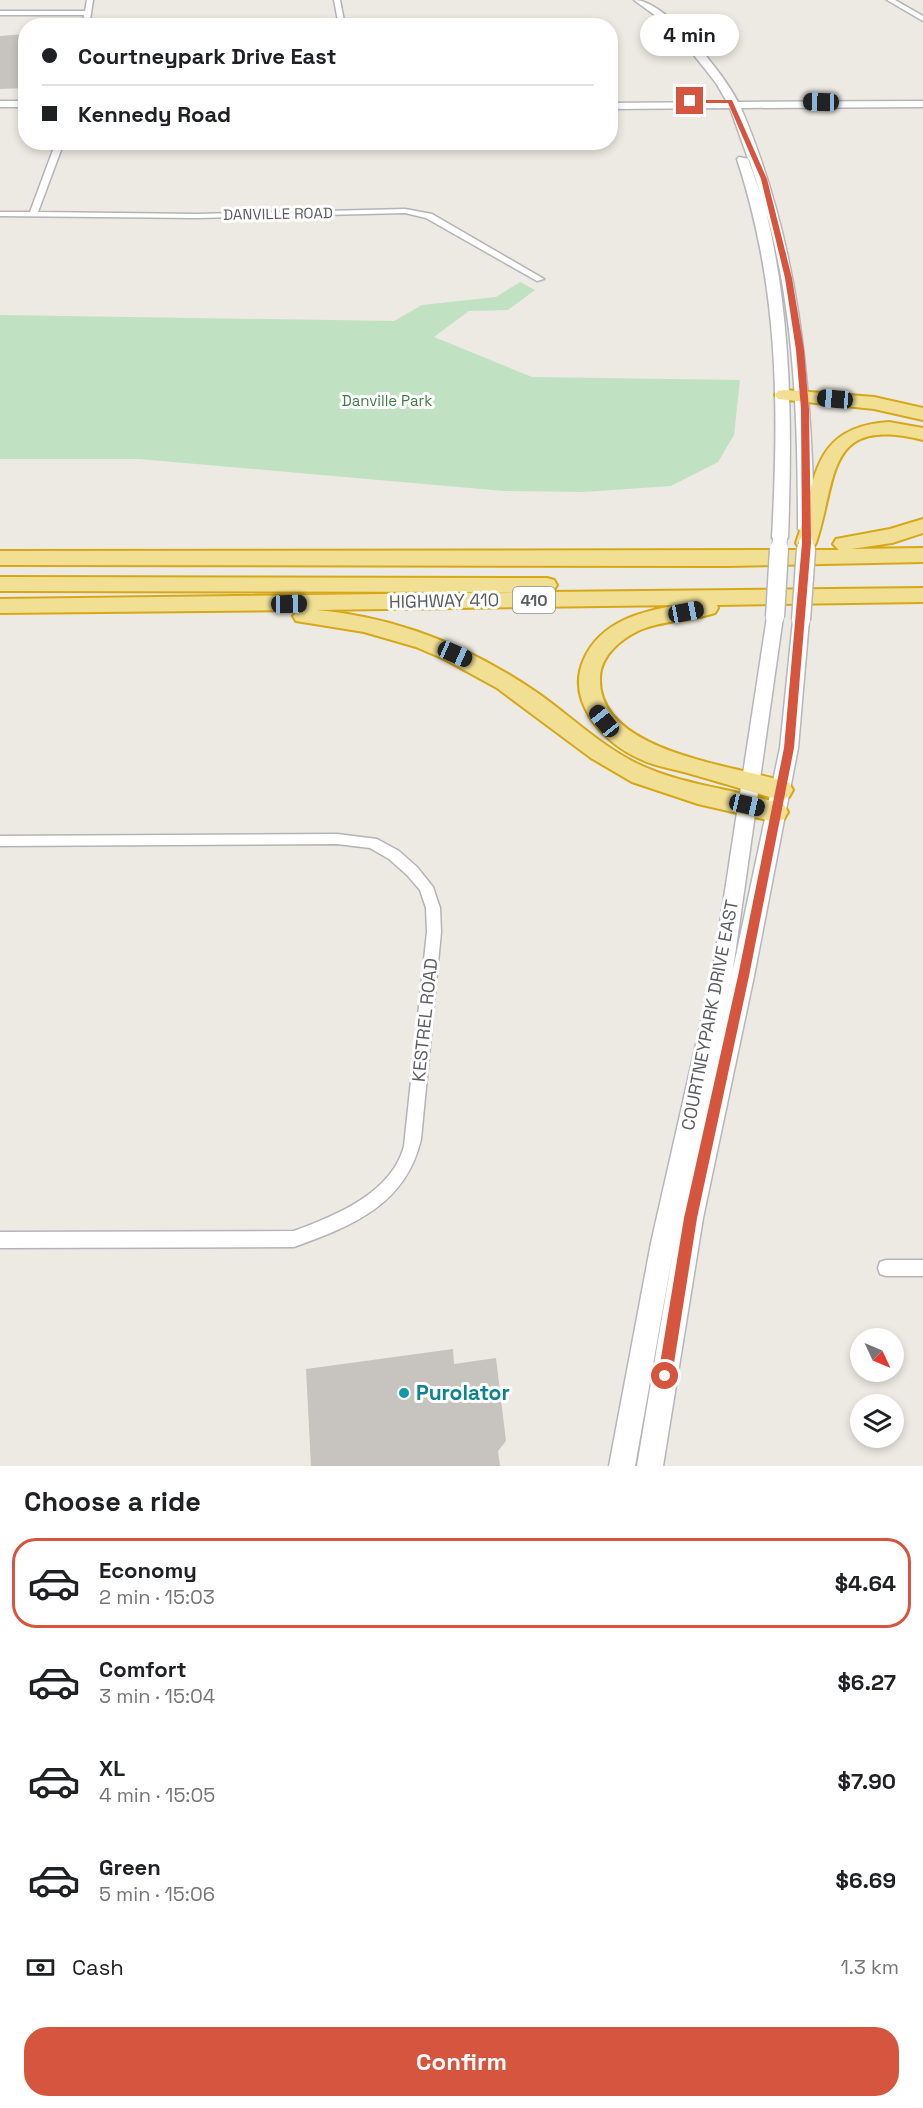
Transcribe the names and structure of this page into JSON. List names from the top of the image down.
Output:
{
  "streets": {
    "highway": ["410", "HIGHWAY 410"],
    "main road": ["COURTNEYPARK DRIVE EAST"],
    "street": ["DANVILLE ROAD", "KESTREL ROAD"]
  },
  "parks": ["Danville Park"],
  "places": ["Purolator"],
  "north": "bottom right",
  "page": {
    "bubble": "4 min",
    "banner": ["Courtneypark Drive East", "Kennedy Road"],
    "heading": "Choose a ride",
    "list": [
      {
        "name": "Economy",
        "note": "2 min · 15:03",
        "value": "$4.64"
      },
      {
        "name": "Comfort",
        "note": "3 min · 15:04",
        "value": "$6.27"
      },
      {
        "name": "XL",
        "note": "4 min · 15:05",
        "value": "$7.90"
      },
      {
        "name": "Green",
        "note": "5 min · 15:06",
        "value": "$6.69"
      }
    ],
    "pay": ["Cash", "1.3 km"],
    "buttons": "Confirm"
  }
}
